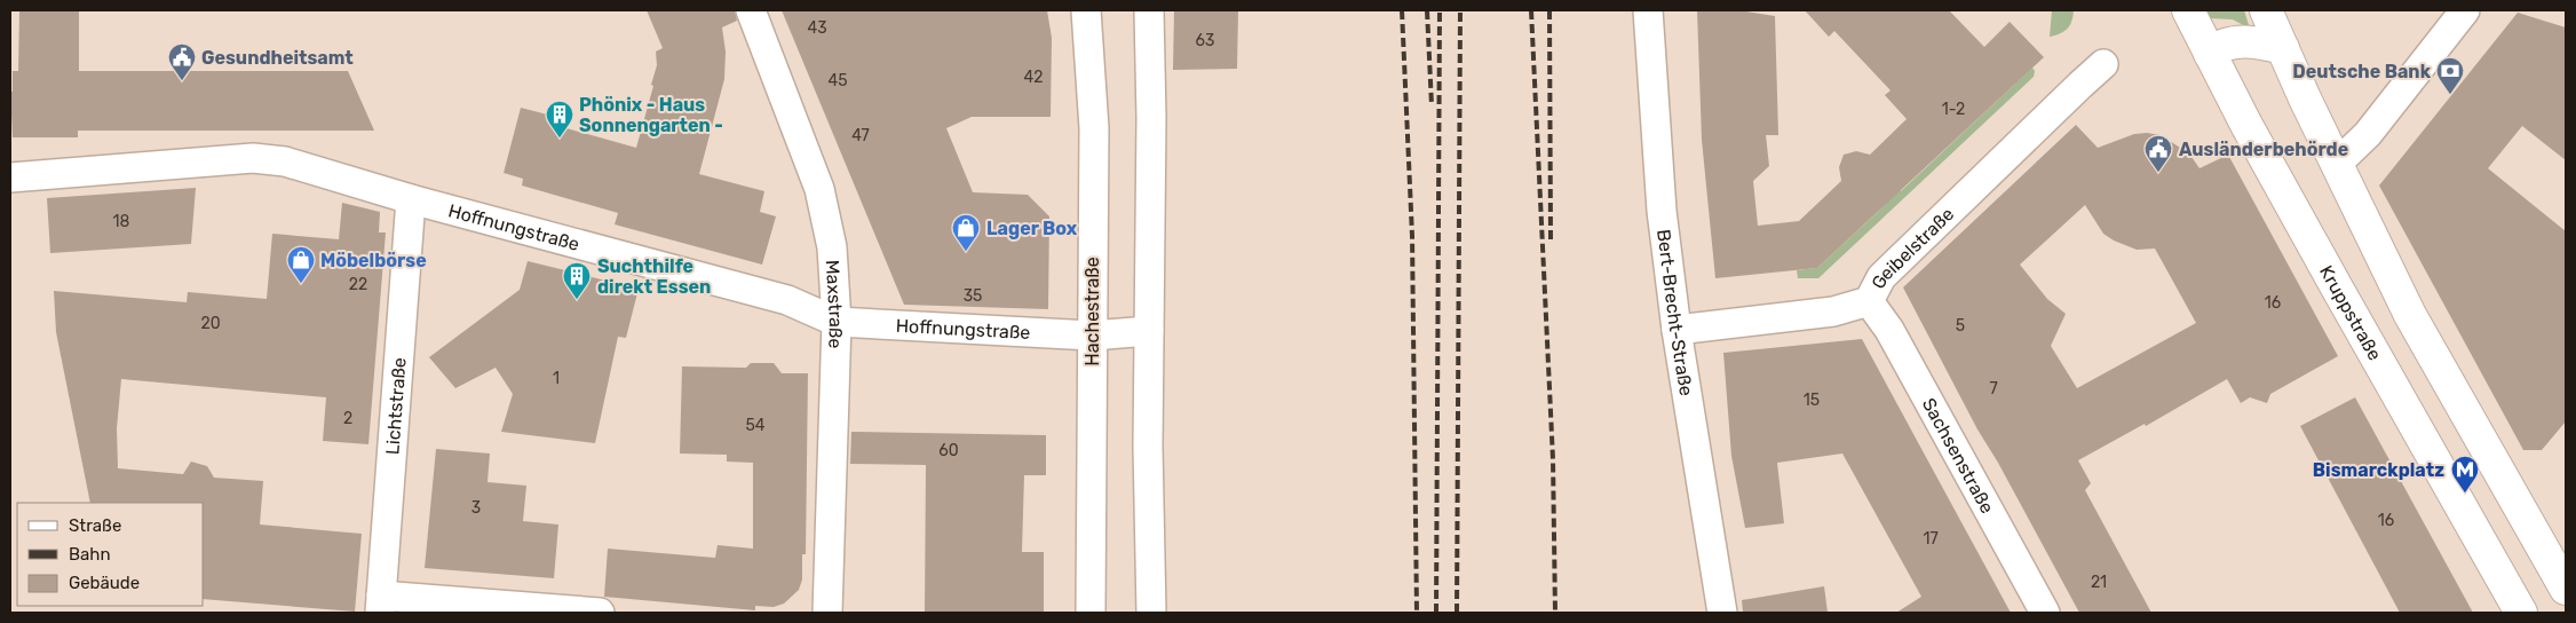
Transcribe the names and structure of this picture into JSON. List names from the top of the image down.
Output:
{
  "streets": {
    "main road": ["Kruppstraße"],
    "street": [
      "Hoffnungstraße",
      "Geibelstraße",
      "Maxstraße",
      "Hachestraße",
      "Bert-Brecht-Straße",
      "Lichtstraße",
      "Sachsenstraße"
    ]
  },
  "crossings": [
    ["Hoffnungstraße", "Maxstraße"],
    ["Hoffnungstraße", "Hachestraße"],
    ["Hoffnungstraße", "Lichtstraße"],
    ["Geibelstraße", "Bert-Brecht-Straße"],
    ["Geibelstraße", "Sachsenstraße"]
  ],
  "places": {
    "public building": ["Gesundheitsamt", "Ausländerbehörde"],
    "bank": ["Deutsche Bank"],
    "building": ["Phönix - Haus Sonnengarten -", "Suchthilfe direkt Essen"],
    "shop": ["Lager Box", "Möbelbörse"],
    "metro station": ["Bismarckplatz"]
  },
  "house_numbers": [
    "43",
    "63",
    "42",
    "45",
    "1-2",
    "47",
    "18",
    "22",
    "35",
    "16",
    "20",
    "5",
    "1",
    "7",
    "15",
    "2",
    "54",
    "60",
    "3",
    "16",
    "17",
    "21"
  ],
  "legend": ["Straße", "Bahn", "Gebäude"]
}
